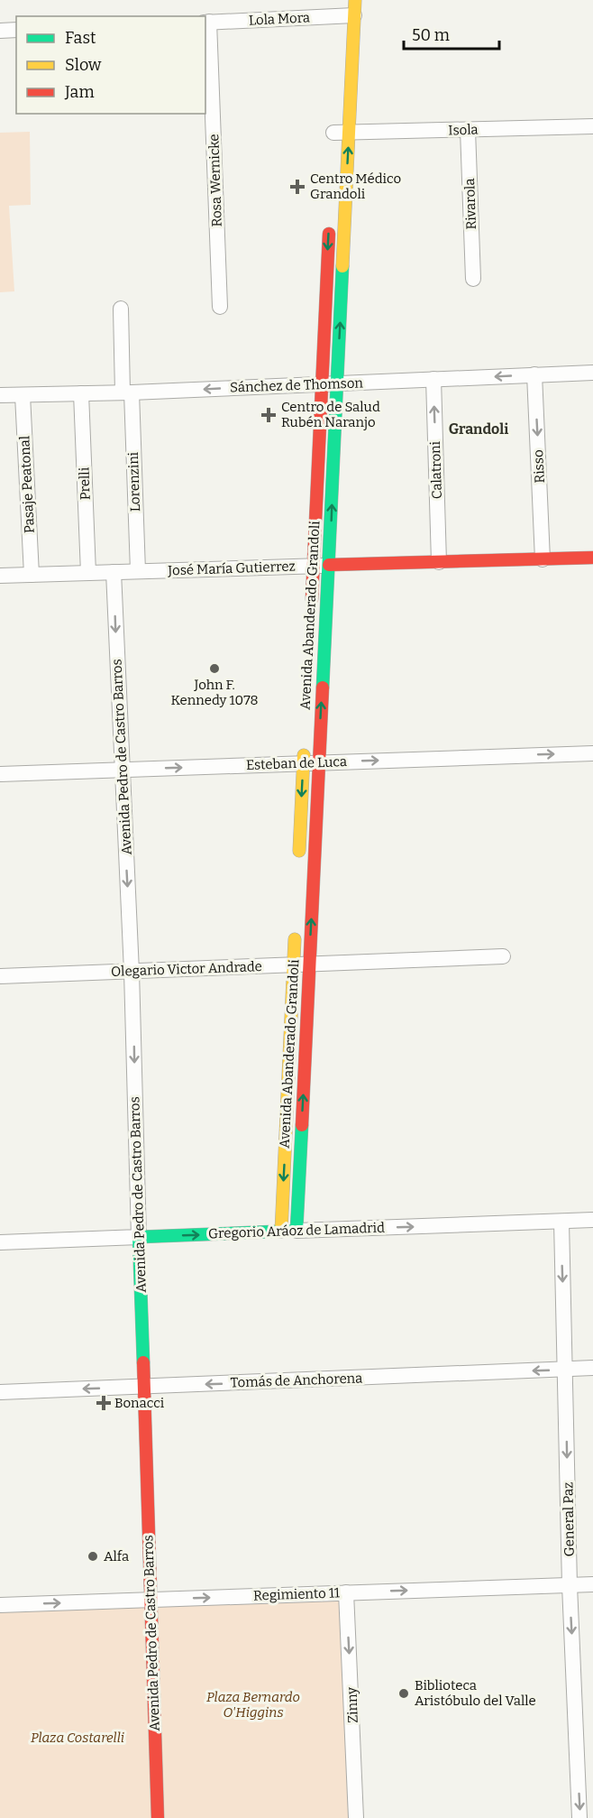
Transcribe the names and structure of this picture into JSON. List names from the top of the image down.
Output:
{
  "streets": {
    "street": [
      "Lola Mora",
      "Isola",
      "Rosa Wernicke",
      "Rivarola",
      "Sánchez de Thomson",
      "Risso",
      "Calatroni",
      "Lorenzini",
      "Prelli",
      "Pasaje Peatonal",
      "José María Gutierrez",
      "Avenida Abanderado Grandoli",
      "Avenida Pedro de Castro Barros",
      "Esteban de Luca",
      "Olegario Victor Andrade",
      "Gregorio Aráoz de Lamadrid",
      "Tomás de Anchorena",
      "General Paz",
      "Regimiento 11",
      "Zinny"
    ]
  },
  "crossings": [
    ["Lola Mora", "Rosa Wernicke"],
    ["Lola Mora", "Avenida Abanderado Grandoli"],
    ["Isola", "Rivarola"],
    ["Isola", "Avenida Abanderado Grandoli"],
    ["Sánchez de Thomson", "Risso"],
    ["Sánchez de Thomson", "Calatroni"],
    ["Sánchez de Thomson", "Lorenzini"],
    ["Sánchez de Thomson", "Prelli"],
    ["Sánchez de Thomson", "Pasaje Peatonal"],
    ["Sánchez de Thomson", "Avenida Abanderado Grandoli"],
    ["Risso", "José María Gutierrez"],
    ["Calatroni", "José María Gutierrez"],
    ["Lorenzini", "José María Gutierrez"],
    ["Prelli", "José María Gutierrez"],
    ["Pasaje Peatonal", "José María Gutierrez"],
    ["José María Gutierrez", "Avenida Abanderado Grandoli"],
    ["José María Gutierrez", "Avenida Pedro de Castro Barros"],
    ["Avenida Abanderado Grandoli", "Esteban de Luca"],
    ["Avenida Abanderado Grandoli", "Olegario Victor Andrade"],
    ["Avenida Abanderado Grandoli", "Gregorio Aráoz de Lamadrid"],
    ["Avenida Pedro de Castro Barros", "Esteban de Luca"],
    ["Avenida Pedro de Castro Barros", "Olegario Victor Andrade"],
    ["Avenida Pedro de Castro Barros", "Gregorio Aráoz de Lamadrid"],
    ["Avenida Pedro de Castro Barros", "Tomás de Anchorena"],
    ["Avenida Pedro de Castro Barros", "Regimiento 11"],
    ["Gregorio Aráoz de Lamadrid", "General Paz"],
    ["Tomás de Anchorena", "General Paz"],
    ["General Paz", "Regimiento 11"],
    ["Regimiento 11", "Zinny"]
  ],
  "one_way": [
    "Sánchez de Thomson",
    "Risso",
    "Calatroni",
    "Avenida Pedro de Castro Barros",
    "Esteban de Luca",
    "Gregorio Aráoz de Lamadrid",
    "Tomás de Anchorena",
    "General Paz",
    "Regimiento 11",
    "Zinny"
  ],
  "districts": ["Grandoli"],
  "parks": ["Plaza Bernardo O'Higgins", "Plaza Costarelli"],
  "places": {
    "health": ["Centro Médico Grandoli", "Centro de Salud Rubén Naranjo", "Bonacci"],
    "other": ["John F. Kennedy 1078", "Alfa", "Biblioteca Aristóbulo del Valle"]
  },
  "legend": ["Fast", "Slow", "Jam"],
  "scale_bar": "50 m"
}
